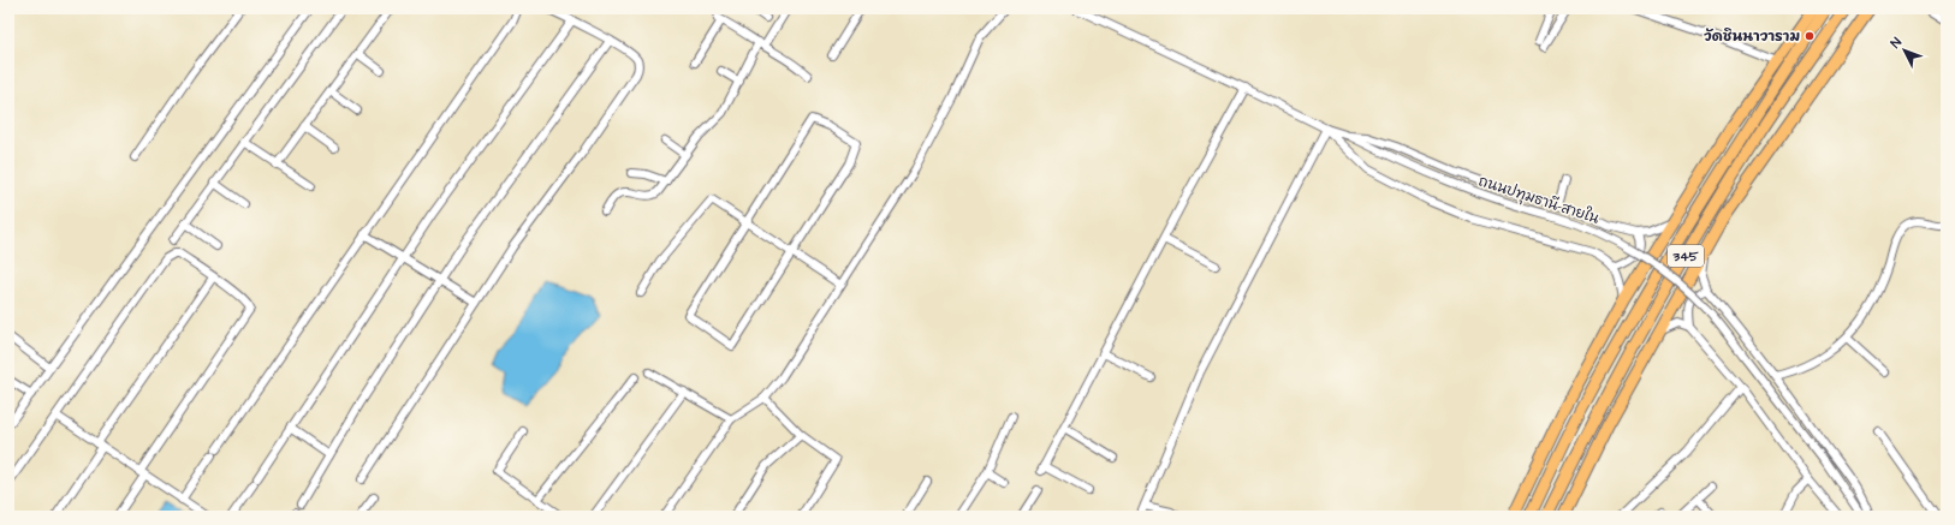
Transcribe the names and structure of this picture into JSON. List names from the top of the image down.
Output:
{
  "streets": {
    "main road": ["345"],
    "street": ["ถนนปทุมธานี-สายใน"]
  },
  "places": ["วัดชินนาวาราม"],
  "north": "top left"
}
